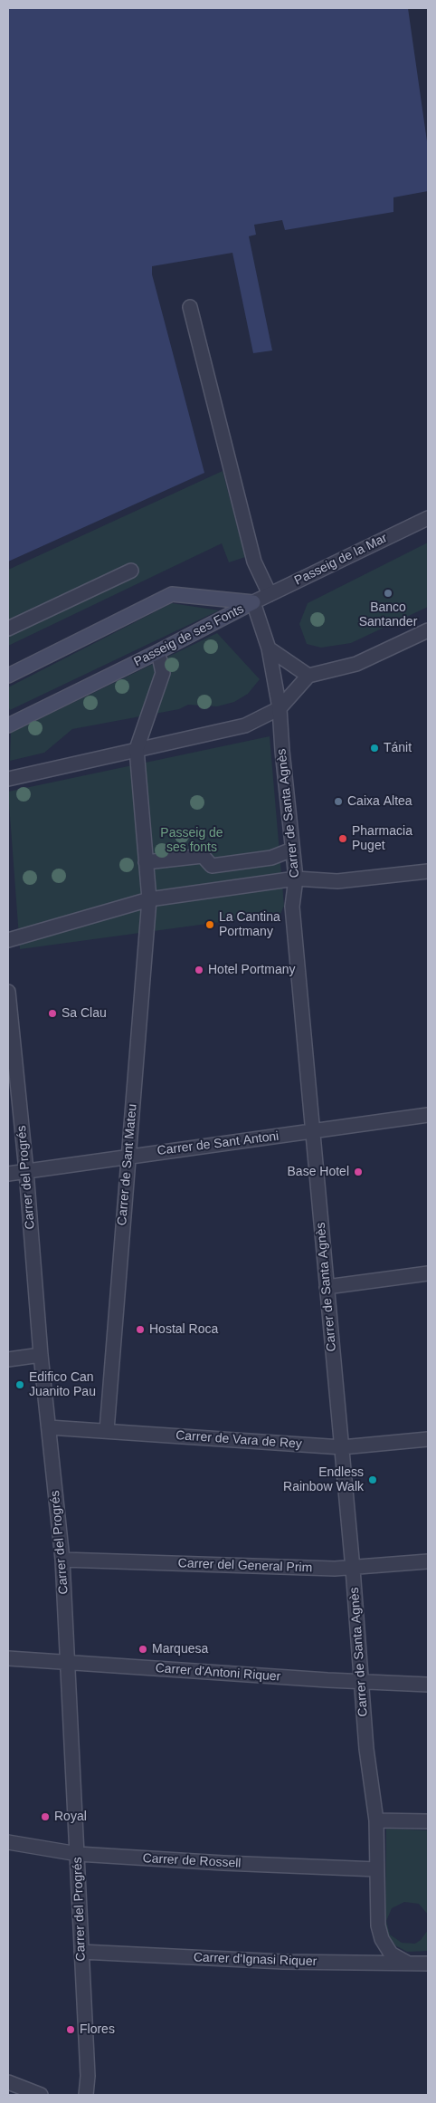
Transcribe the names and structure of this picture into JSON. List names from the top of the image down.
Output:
{
  "streets": {
    "street": [
      "Passeig de la Mar",
      "Passeig de ses Fonts",
      "Carrer de Santa Agnès",
      "Carrer de Sant Antoni",
      "Carrer de Sant Mateu",
      "Carrer del Progrés",
      "Carrer de Vara de Rey",
      "Carrer del General Prim",
      "Carrer d'Antoni Riquer",
      "Carrer de Rossell",
      "Carrer d'Ignasi Riquer"
    ]
  },
  "crossings": [
    ["Passeig de la Mar", "Passeig de ses Fonts"],
    ["Passeig de la Mar", "Carrer de Santa Agnès"],
    ["Passeig de ses Fonts", "Carrer de Santa Agnès"],
    ["Carrer de Santa Agnès", "Carrer de Sant Antoni"],
    ["Carrer de Santa Agnès", "Carrer de Vara de Rey"],
    ["Carrer de Santa Agnès", "Carrer del General Prim"],
    ["Carrer de Santa Agnès", "Carrer d'Antoni Riquer"],
    ["Carrer de Santa Agnès", "Carrer de Rossell"],
    ["Carrer de Santa Agnès", "Carrer d'Ignasi Riquer"],
    ["Carrer de Sant Antoni", "Carrer de Sant Mateu"],
    ["Carrer de Sant Antoni", "Carrer del Progrés"],
    ["Carrer de Sant Mateu", "Carrer de Vara de Rey"],
    ["Carrer del Progrés", "Carrer de Vara de Rey"],
    ["Carrer del Progrés", "Carrer del General Prim"],
    ["Carrer del Progrés", "Carrer d'Antoni Riquer"],
    ["Carrer del Progrés", "Carrer de Rossell"],
    ["Carrer del Progrés", "Carrer d'Ignasi Riquer"]
  ],
  "parks": ["Passeig de ses fonts"],
  "places": [
    "Banco Santander",
    "Tánit",
    "Caixa Altea",
    "Pharmacia Puget",
    "La Cantina Portmany",
    "Hotel Portmany",
    "Sa Clau",
    "Base Hotel",
    "Hostal Roca",
    "Edifico Can Juanito Pau",
    "Endless Rainbow Walk",
    "Marquesa",
    "Royal",
    "Flores"
  ]
}
